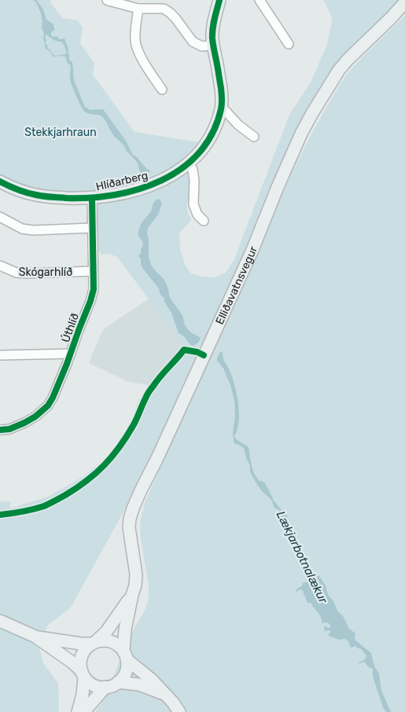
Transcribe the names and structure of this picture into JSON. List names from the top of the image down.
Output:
{
  "streets": {
    "main road": ["Hlíðarberg", "Elliðavatnsvegur"],
    "street": ["Skógarhlíð", "Úthlíð"]
  },
  "crossings": [
    ["Hlíðarberg", "Úthlíð"],
    ["Skógarhlíð", "Úthlíð"]
  ],
  "water": ["Lækjarbotnalækur"],
  "parks": ["Stekkjarhraun"]
}
